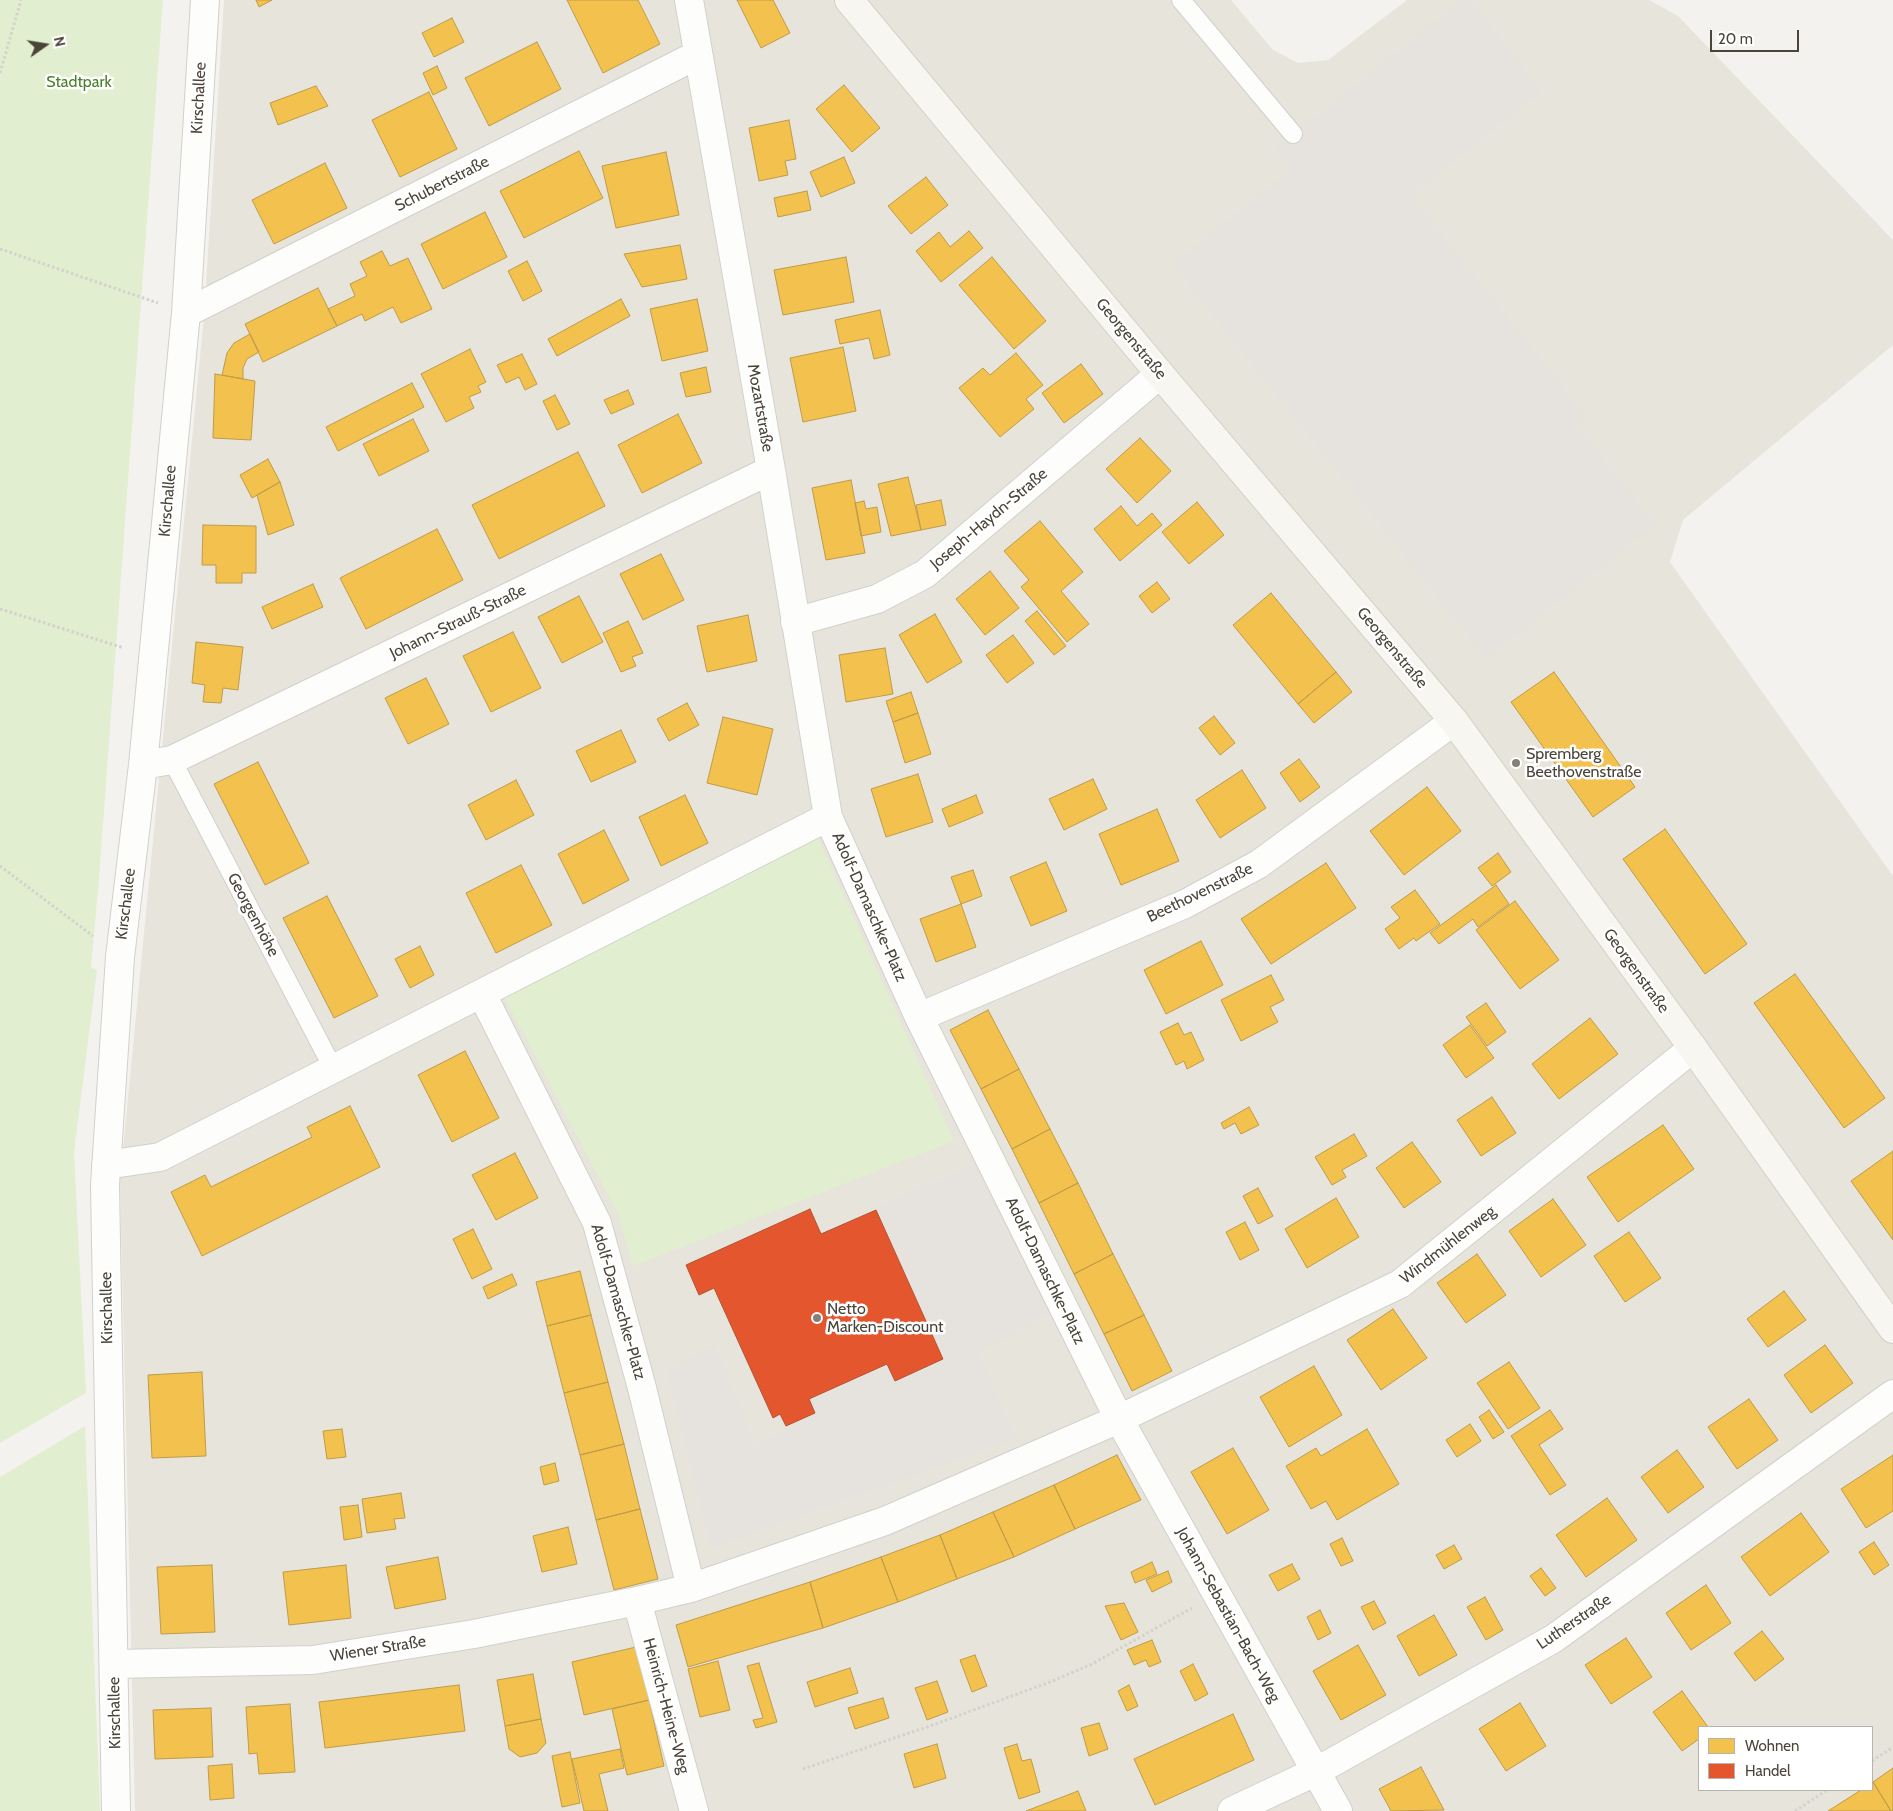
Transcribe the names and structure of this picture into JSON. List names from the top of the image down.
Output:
{
  "streets": {
    "main road": ["Georgenstraße"],
    "street": [
      "Kirschallee",
      "Schubertstraße",
      "Mozartstraße",
      "Joseph-Haydn-Straße",
      "Johann-Strauß-Straße",
      "Beethovenstraße",
      "Adolf-Damaschke-Platz",
      "Windmühlenweg",
      "Johann-Sebastian-Bach-Weg",
      "Lutherstraße",
      "Wiener Straße",
      "Heinrich-Heine-Weg"
    ],
    "lane": ["Georgenhöhe"]
  },
  "crossings": [
    ["Kirschallee", "Schubertstraße"],
    ["Kirschallee", "Johann-Strauß-Straße"],
    ["Kirschallee", "Wiener Straße"],
    ["Schubertstraße", "Mozartstraße"],
    ["Georgenstraße", "Joseph-Haydn-Straße"],
    ["Georgenstraße", "Beethovenstraße"],
    ["Georgenstraße", "Windmühlenweg"],
    ["Mozartstraße", "Joseph-Haydn-Straße"],
    ["Mozartstraße", "Johann-Strauß-Straße"],
    ["Mozartstraße", "Adolf-Damaschke-Platz"],
    ["Johann-Strauß-Straße", "Georgenhöhe"],
    ["Beethovenstraße", "Adolf-Damaschke-Platz"],
    ["Adolf-Damaschke-Platz", "Windmühlenweg"],
    ["Adolf-Damaschke-Platz", "Johann-Sebastian-Bach-Weg"],
    ["Windmühlenweg", "Johann-Sebastian-Bach-Weg"],
    ["Johann-Sebastian-Bach-Weg", "Lutherstraße"],
    ["Wiener Straße", "Heinrich-Heine-Weg"]
  ],
  "parks": ["Stadtpark"],
  "places": ["Spremberg Beethovenstraße", "Netto Marken-Discount"],
  "legend": ["Wohnen", "Handel"],
  "scale_bar": "20 m",
  "north": "right"
}
